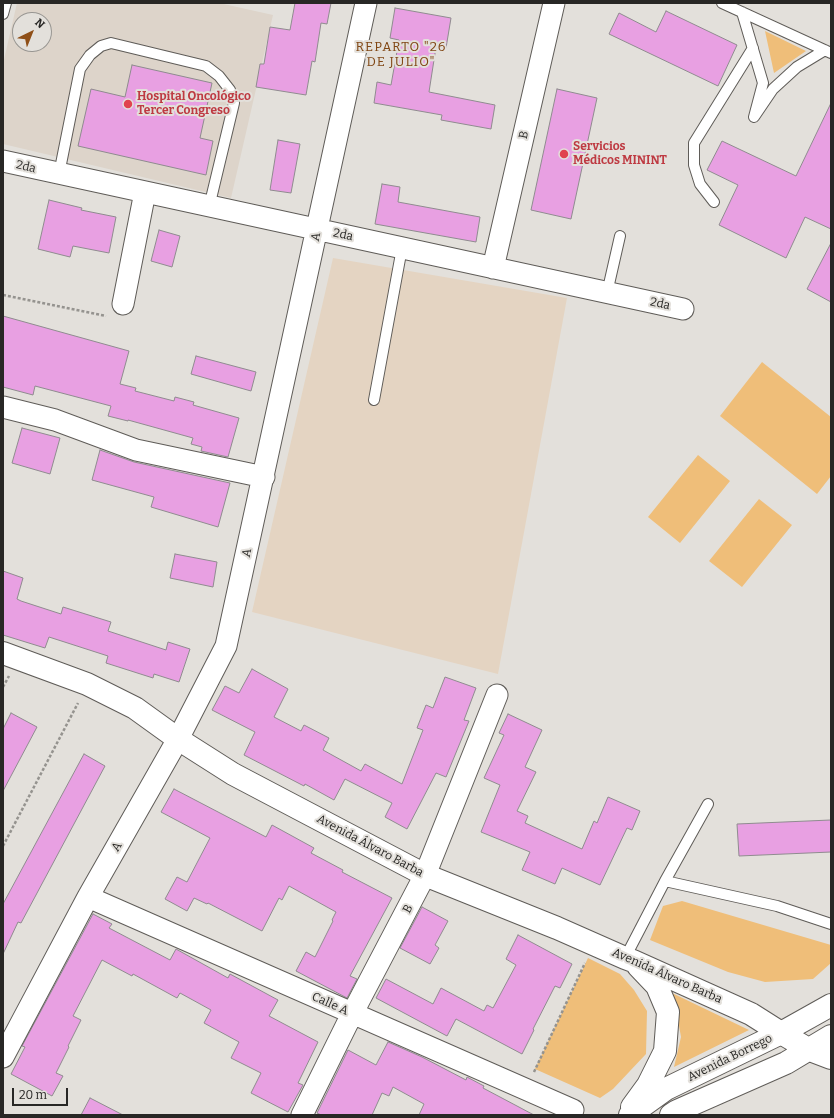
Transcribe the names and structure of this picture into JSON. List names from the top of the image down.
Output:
{
  "streets": {
    "street": [
      "B",
      "2da",
      "A",
      "Avenida Álvaro Barba",
      "Calle A",
      "Avenida Borrego"
    ]
  },
  "crossings": [
    ["B", "2da"],
    ["B", "Avenida Álvaro Barba"],
    ["B", "Calle A"],
    ["2da", "A"],
    ["A", "Avenida Álvaro Barba"],
    ["A", "Calle A"],
    ["Avenida Álvaro Barba", "Avenida Borrego"]
  ],
  "districts": ["REPARTO \"26 DE JULIO\""],
  "places": ["Hospital Oncológico Tercer Congreso", "Servicios Médicos MININT"],
  "scale_bar": "20 m",
  "north": "top right"
}
